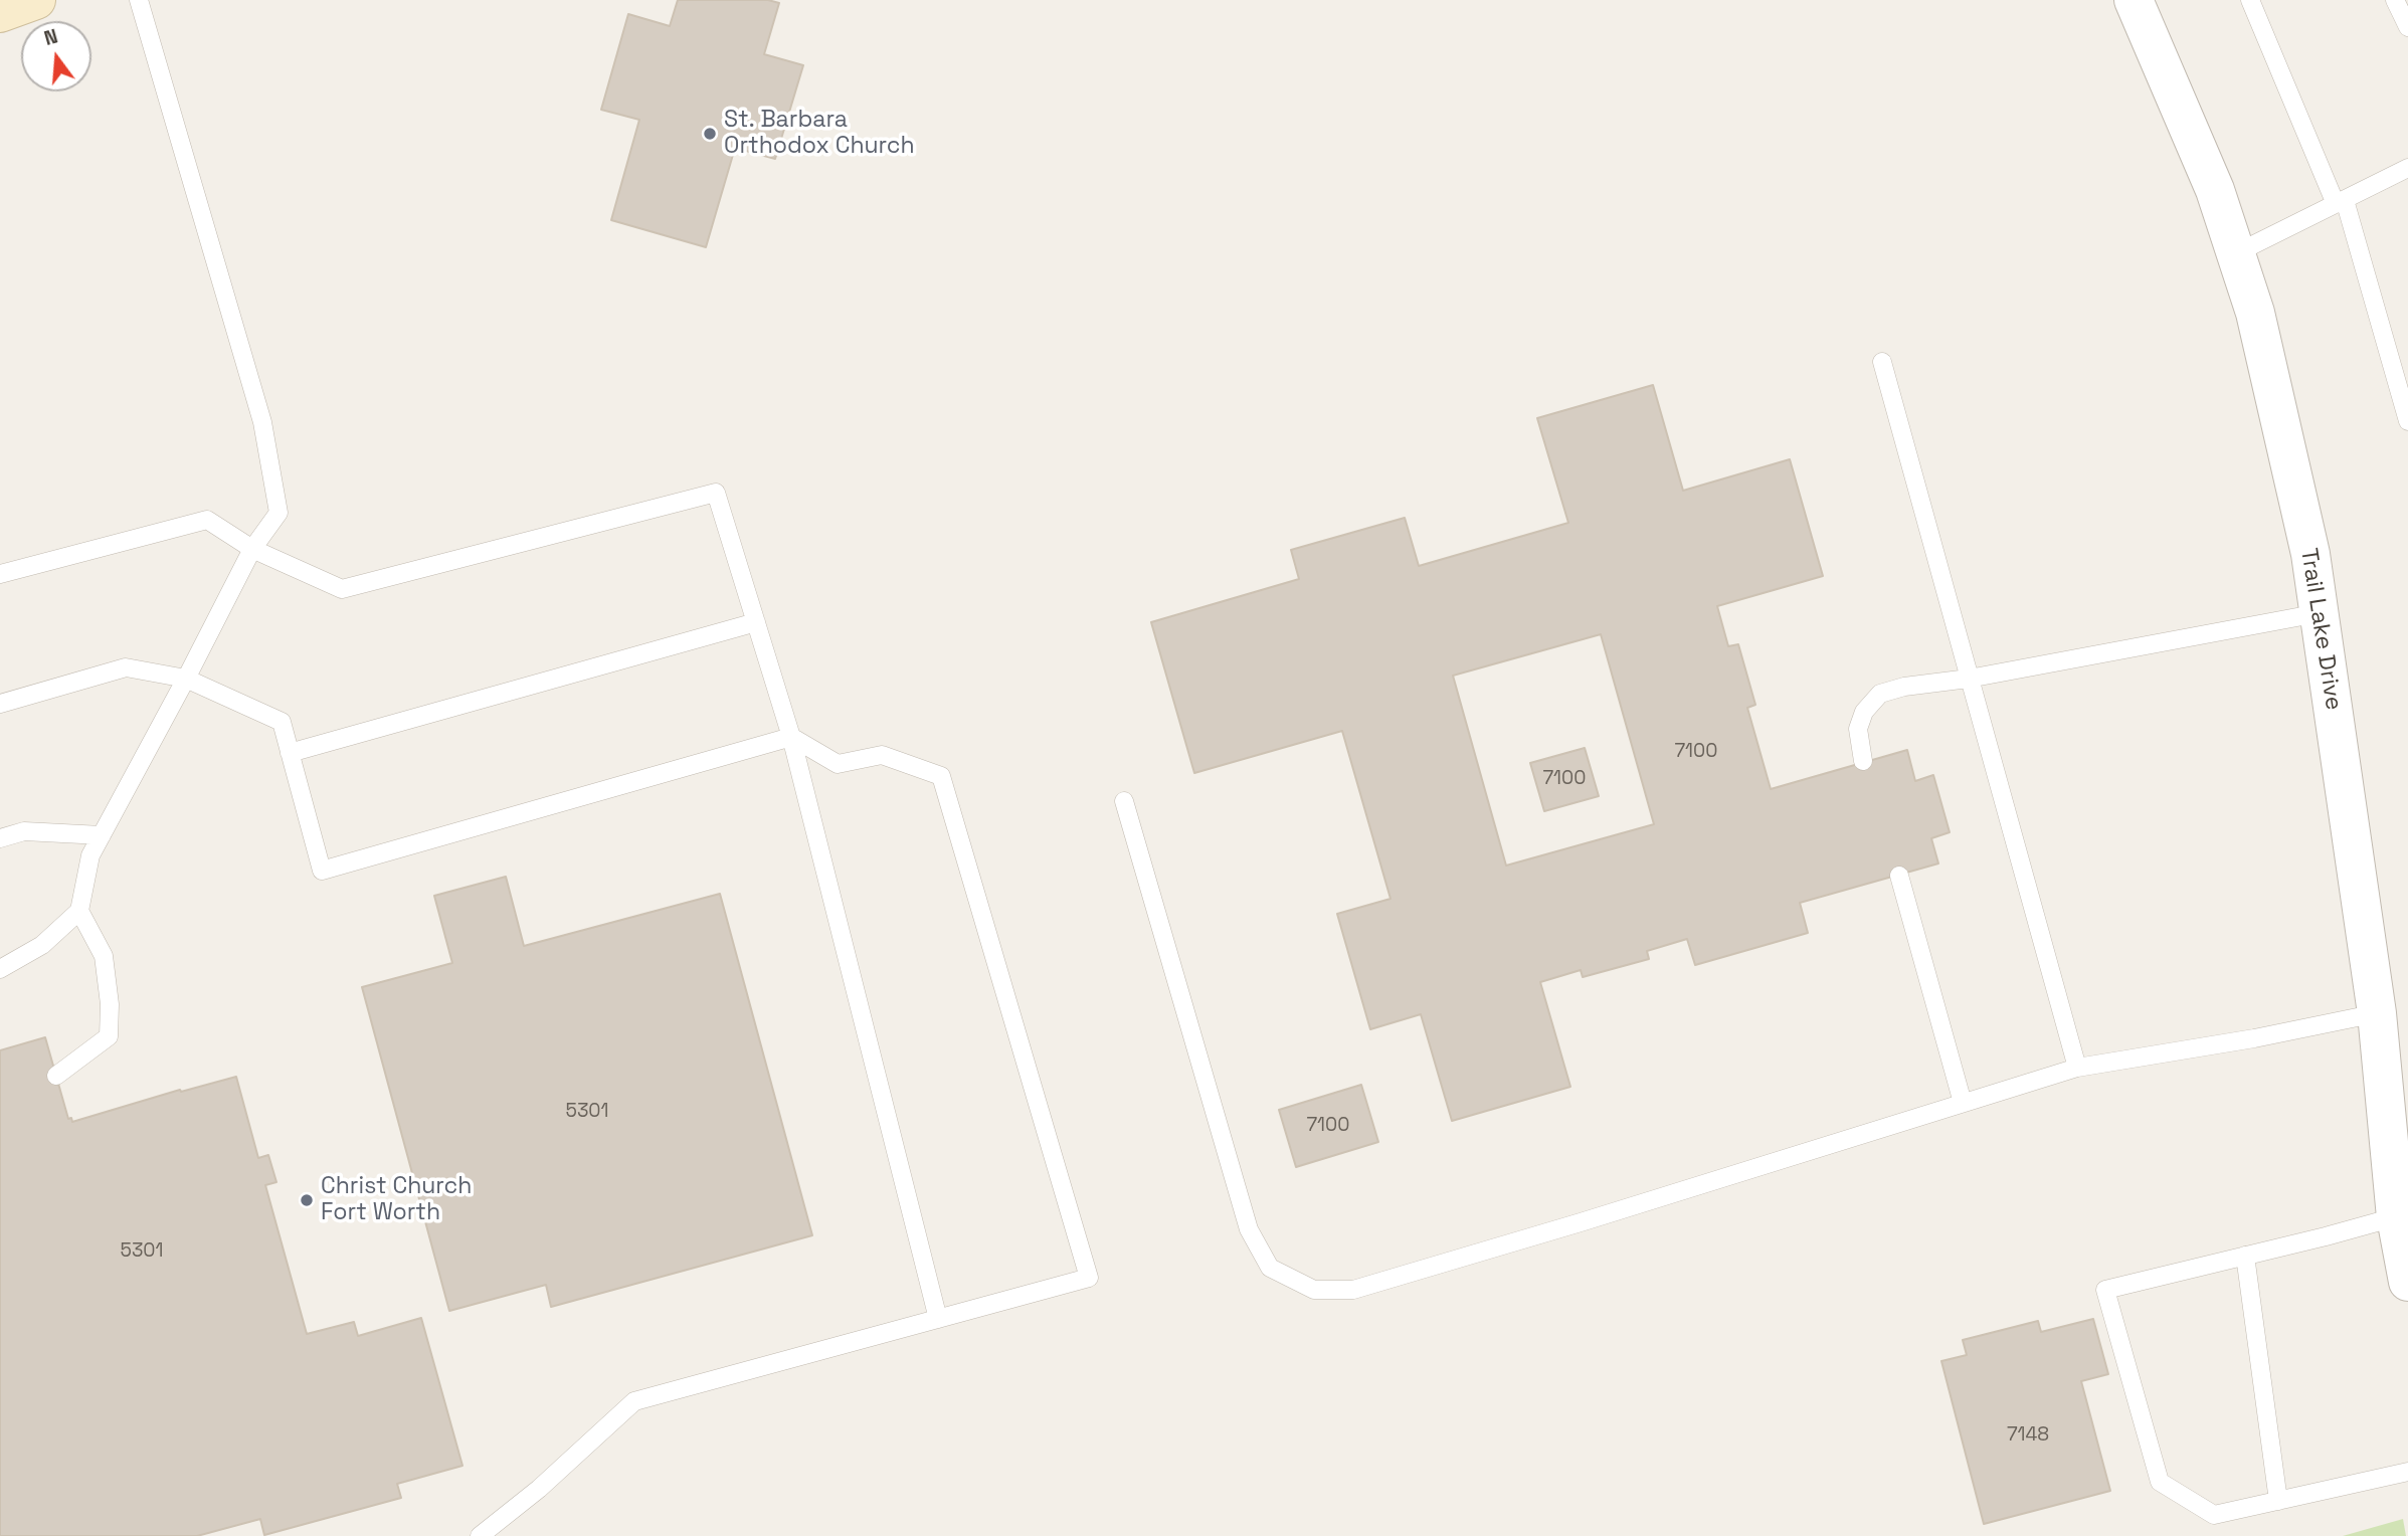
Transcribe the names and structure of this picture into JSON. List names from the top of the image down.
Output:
{
  "streets": {
    "street": ["Trail Lake Drive"]
  },
  "places": ["St. Barbara Orthodox Church", "Christ Church Fort Worth"],
  "house_numbers": [
    "7100",
    "7100",
    "5301",
    "7100",
    "5301",
    "7148"
  ],
  "north": "top"
}
